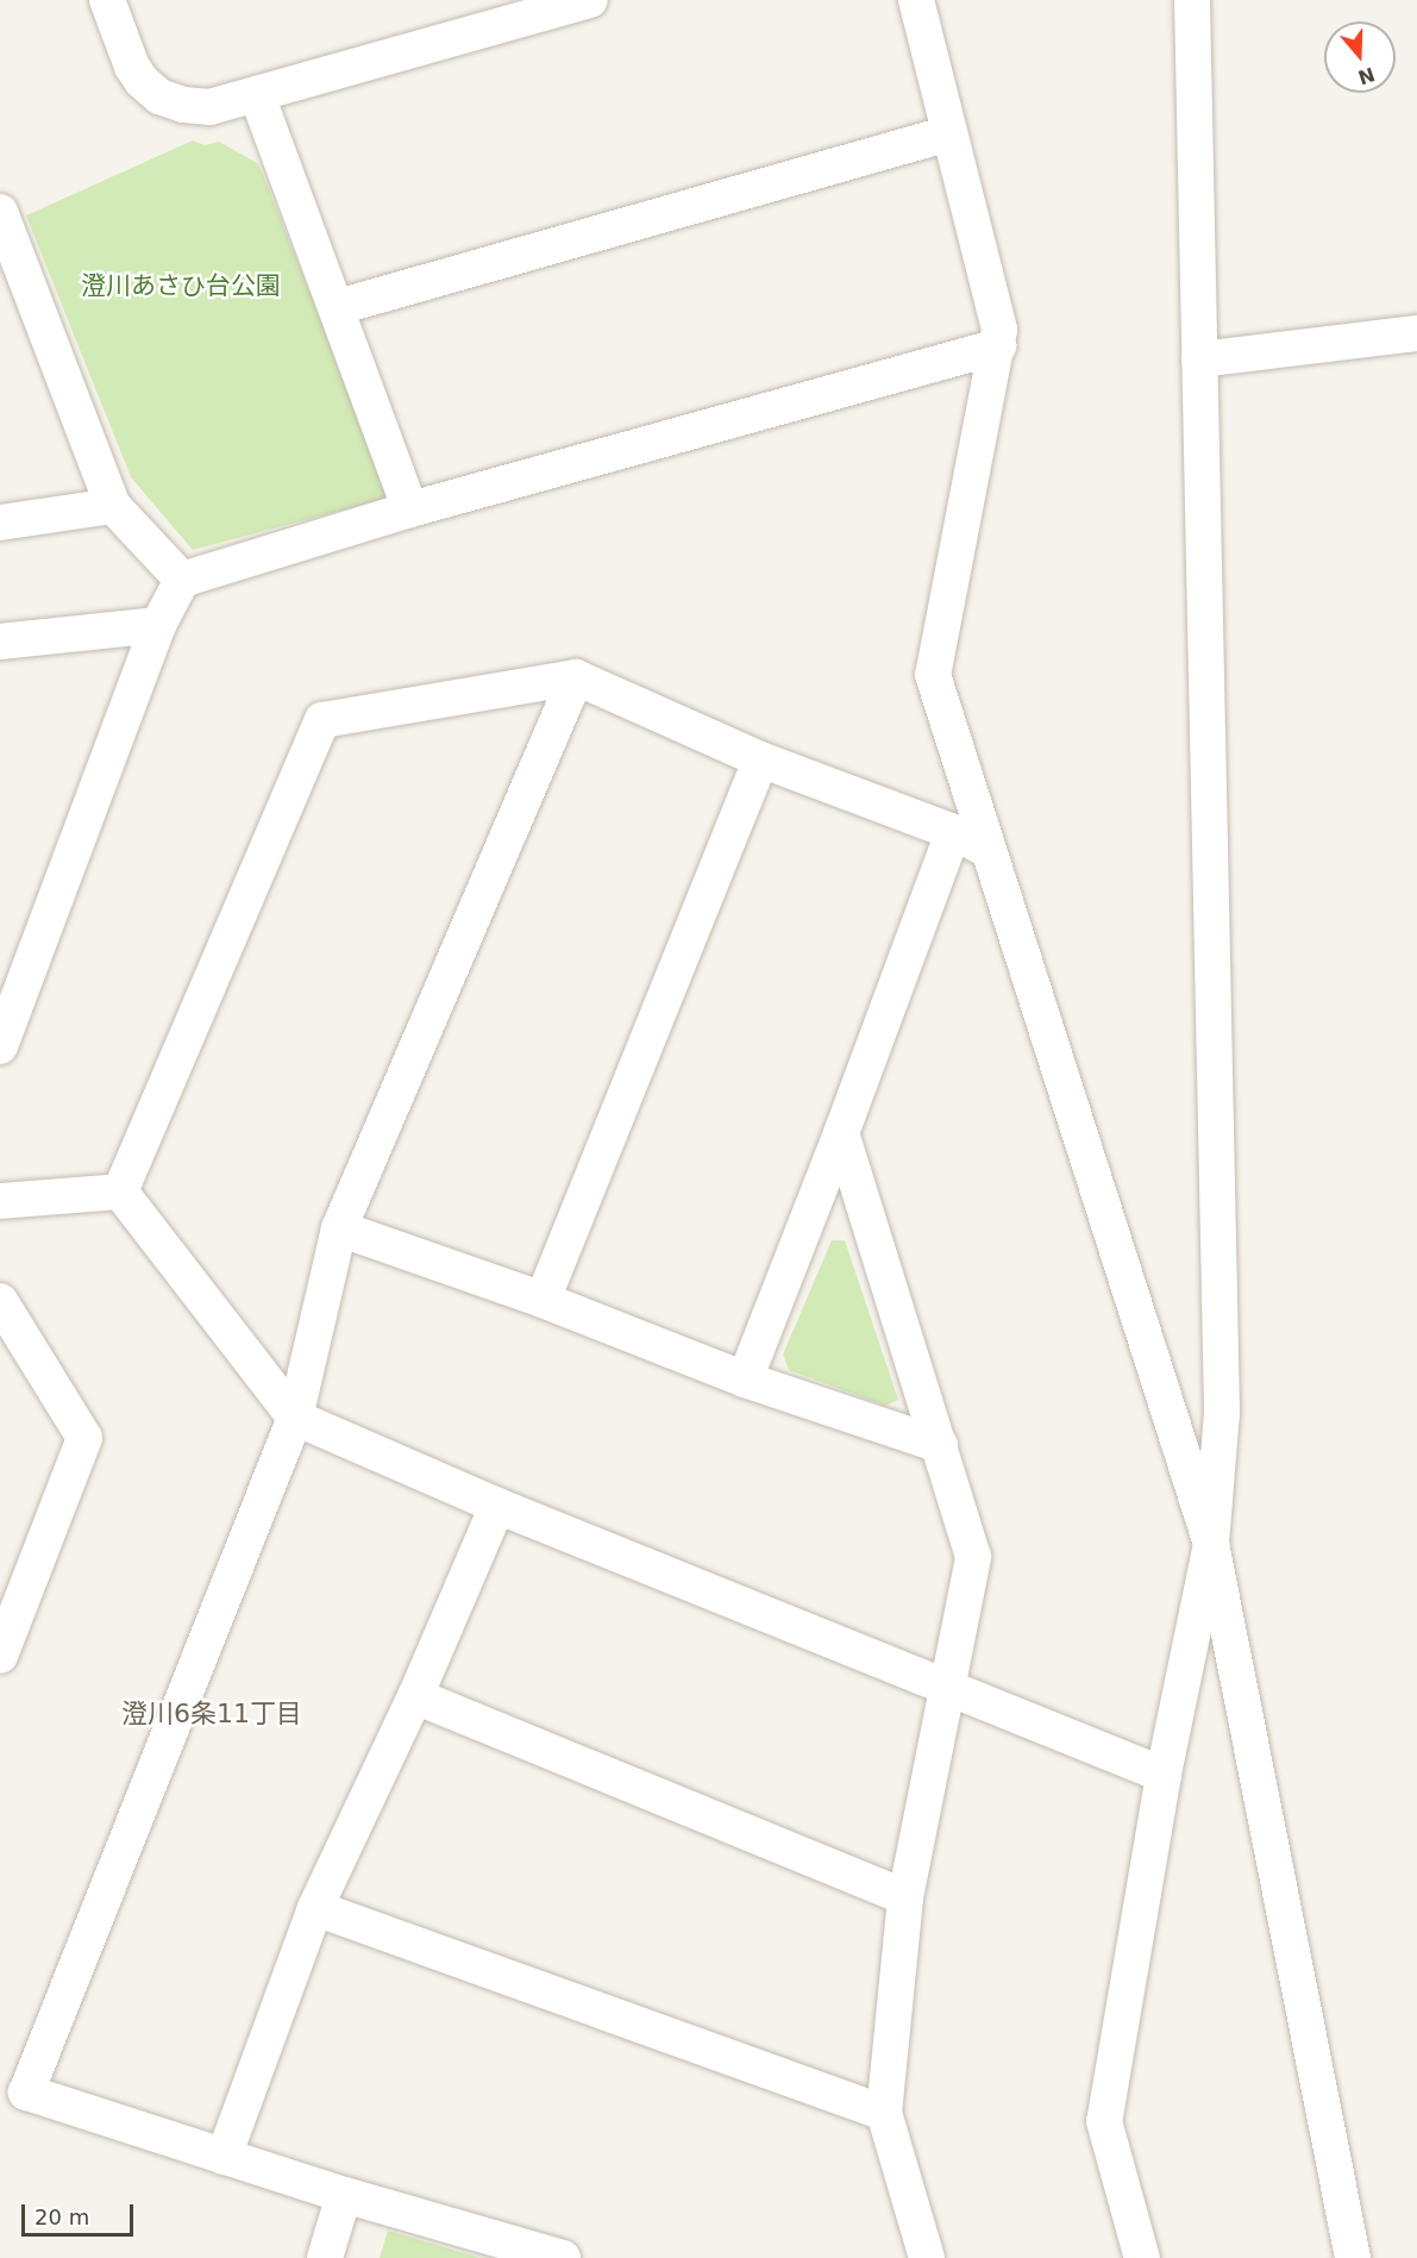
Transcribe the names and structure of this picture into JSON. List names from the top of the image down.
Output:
{
  "districts": ["澄川6条11丁目"],
  "parks": ["澄川あさひ台公園"],
  "scale_bar": "20 m",
  "north": "bottom"
}
